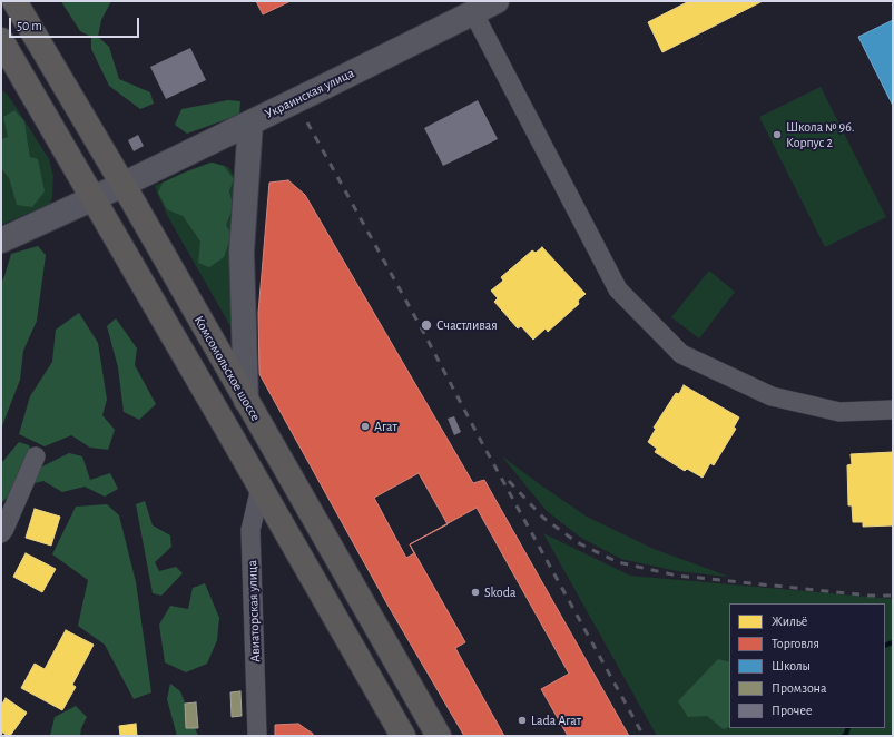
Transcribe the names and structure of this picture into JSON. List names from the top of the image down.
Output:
{
  "streets": {
    "main road": ["Комсомольское шоссе"],
    "street": ["Украинская улица", "Авиаторская улица"]
  },
  "crossings": [
    ["Украинская улица", "Комсомольское шоссе"]
  ],
  "places": [
    "Школа № 96. Корпус 2",
    "Счастливая",
    "Агат",
    "Skoda",
    "Lada Агат"
  ],
  "legend": [
    "Жильё",
    "Торговля",
    "Школы",
    "Промзона",
    "Прочее"
  ],
  "scale_bar": "50 m"
}
